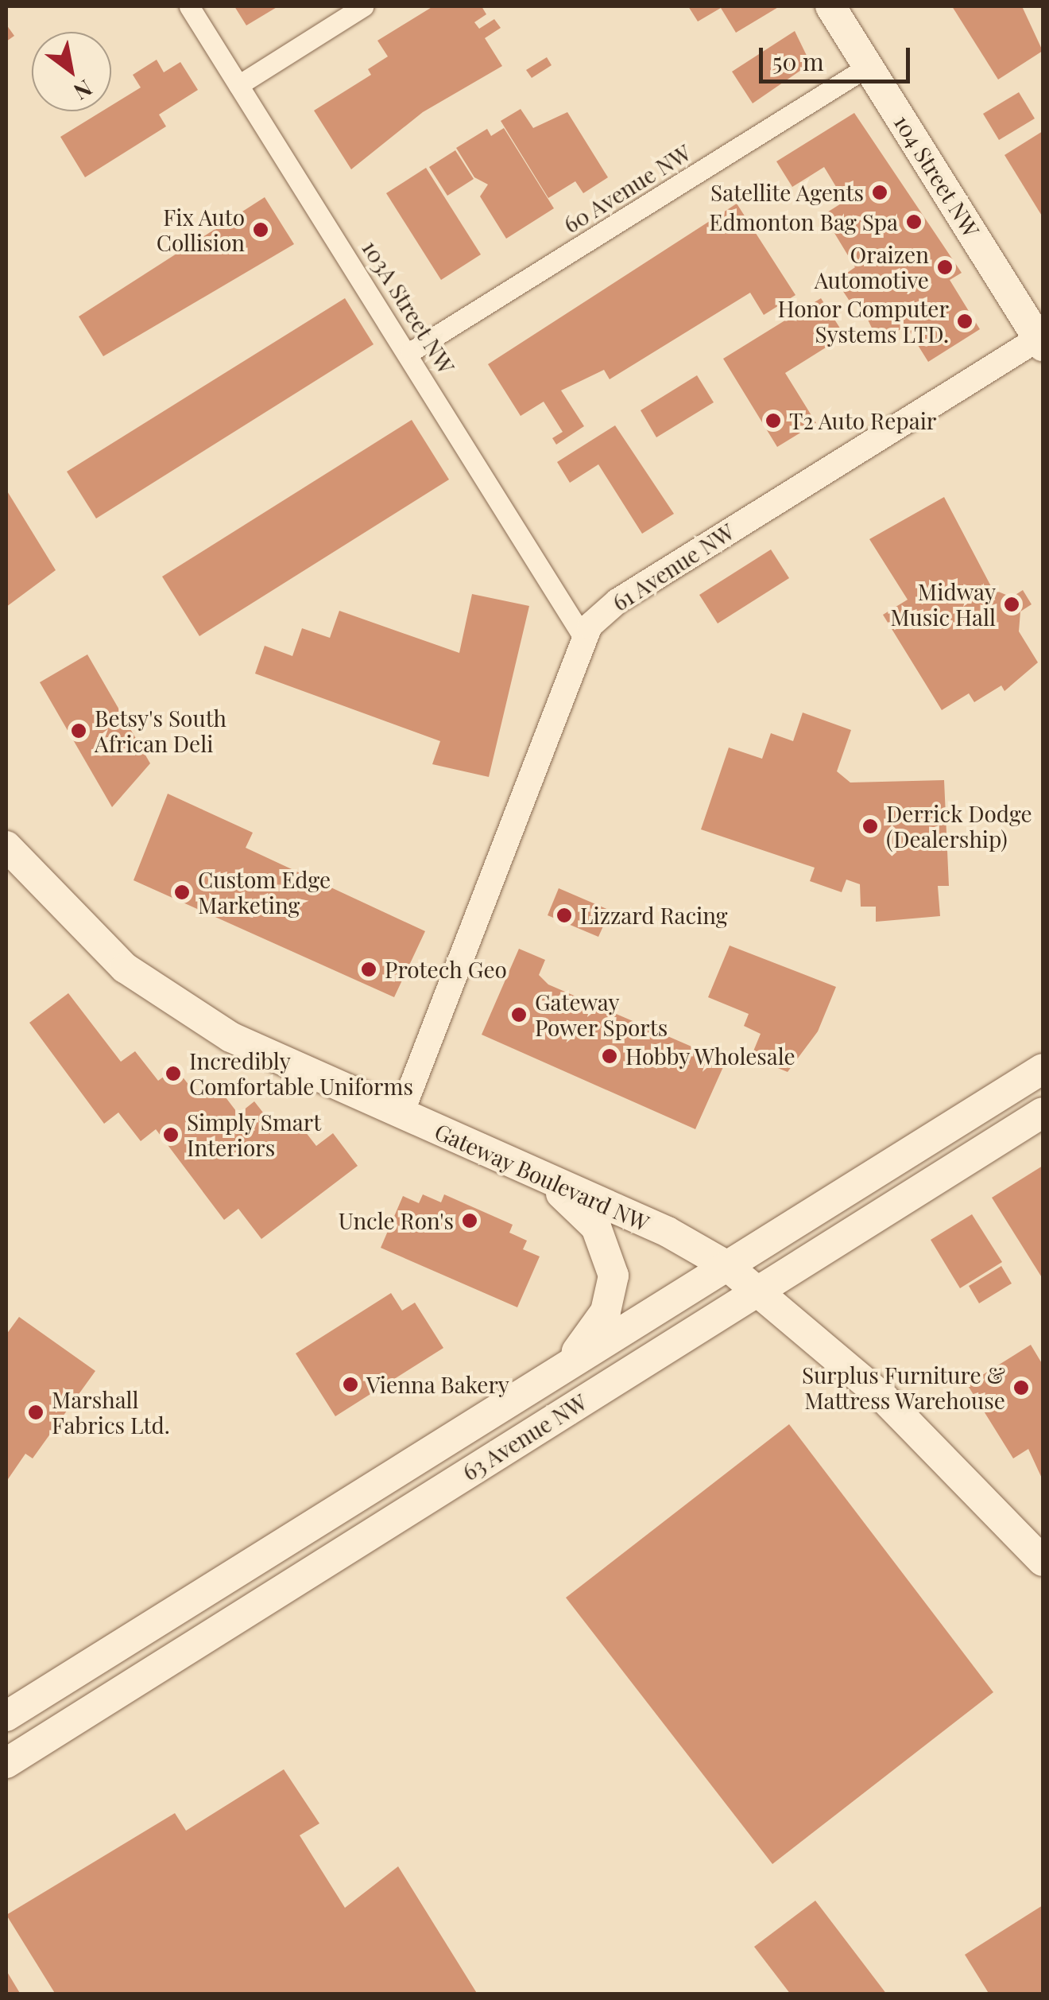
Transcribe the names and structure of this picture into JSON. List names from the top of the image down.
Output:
{
  "streets": {
    "main road": ["104 Street NW", "Gateway Boulevard NW", "63 Avenue NW"],
    "street": ["60 Avenue NW", "103A Street NW", "61 Avenue NW"]
  },
  "crossings": [
    ["104 Street NW", "60 Avenue NW"],
    ["104 Street NW", "61 Avenue NW"],
    ["60 Avenue NW", "103A Street NW"],
    ["103A Street NW", "61 Avenue NW"],
    ["61 Avenue NW", "Gateway Boulevard NW"],
    ["Gateway Boulevard NW", "63 Avenue NW"]
  ],
  "places": [
    "Satellite Agents",
    "Edmonton Bag Spa",
    "Fix Auto Collision",
    "Oraizen Automotive",
    "Honor Computer Systems LTD.",
    "T2 Auto Repair",
    "Midway Music Hall",
    "Betsy's South African Deli",
    "Derrick Dodge (Dealership)",
    "Custom Edge Marketing",
    "Lizzard Racing",
    "Protech Geo",
    "Gateway Power Sports",
    "Hobby Wholesale",
    "Incredibly Comfortable Uniforms",
    "Simply Smart Interiors",
    "Uncle Ron's",
    "Vienna Bakery",
    "Surplus Furniture & Mattress Warehouse",
    "Marshall Fabrics Ltd."
  ],
  "scale_bar": "50 m",
  "north": "bottom right"
}
